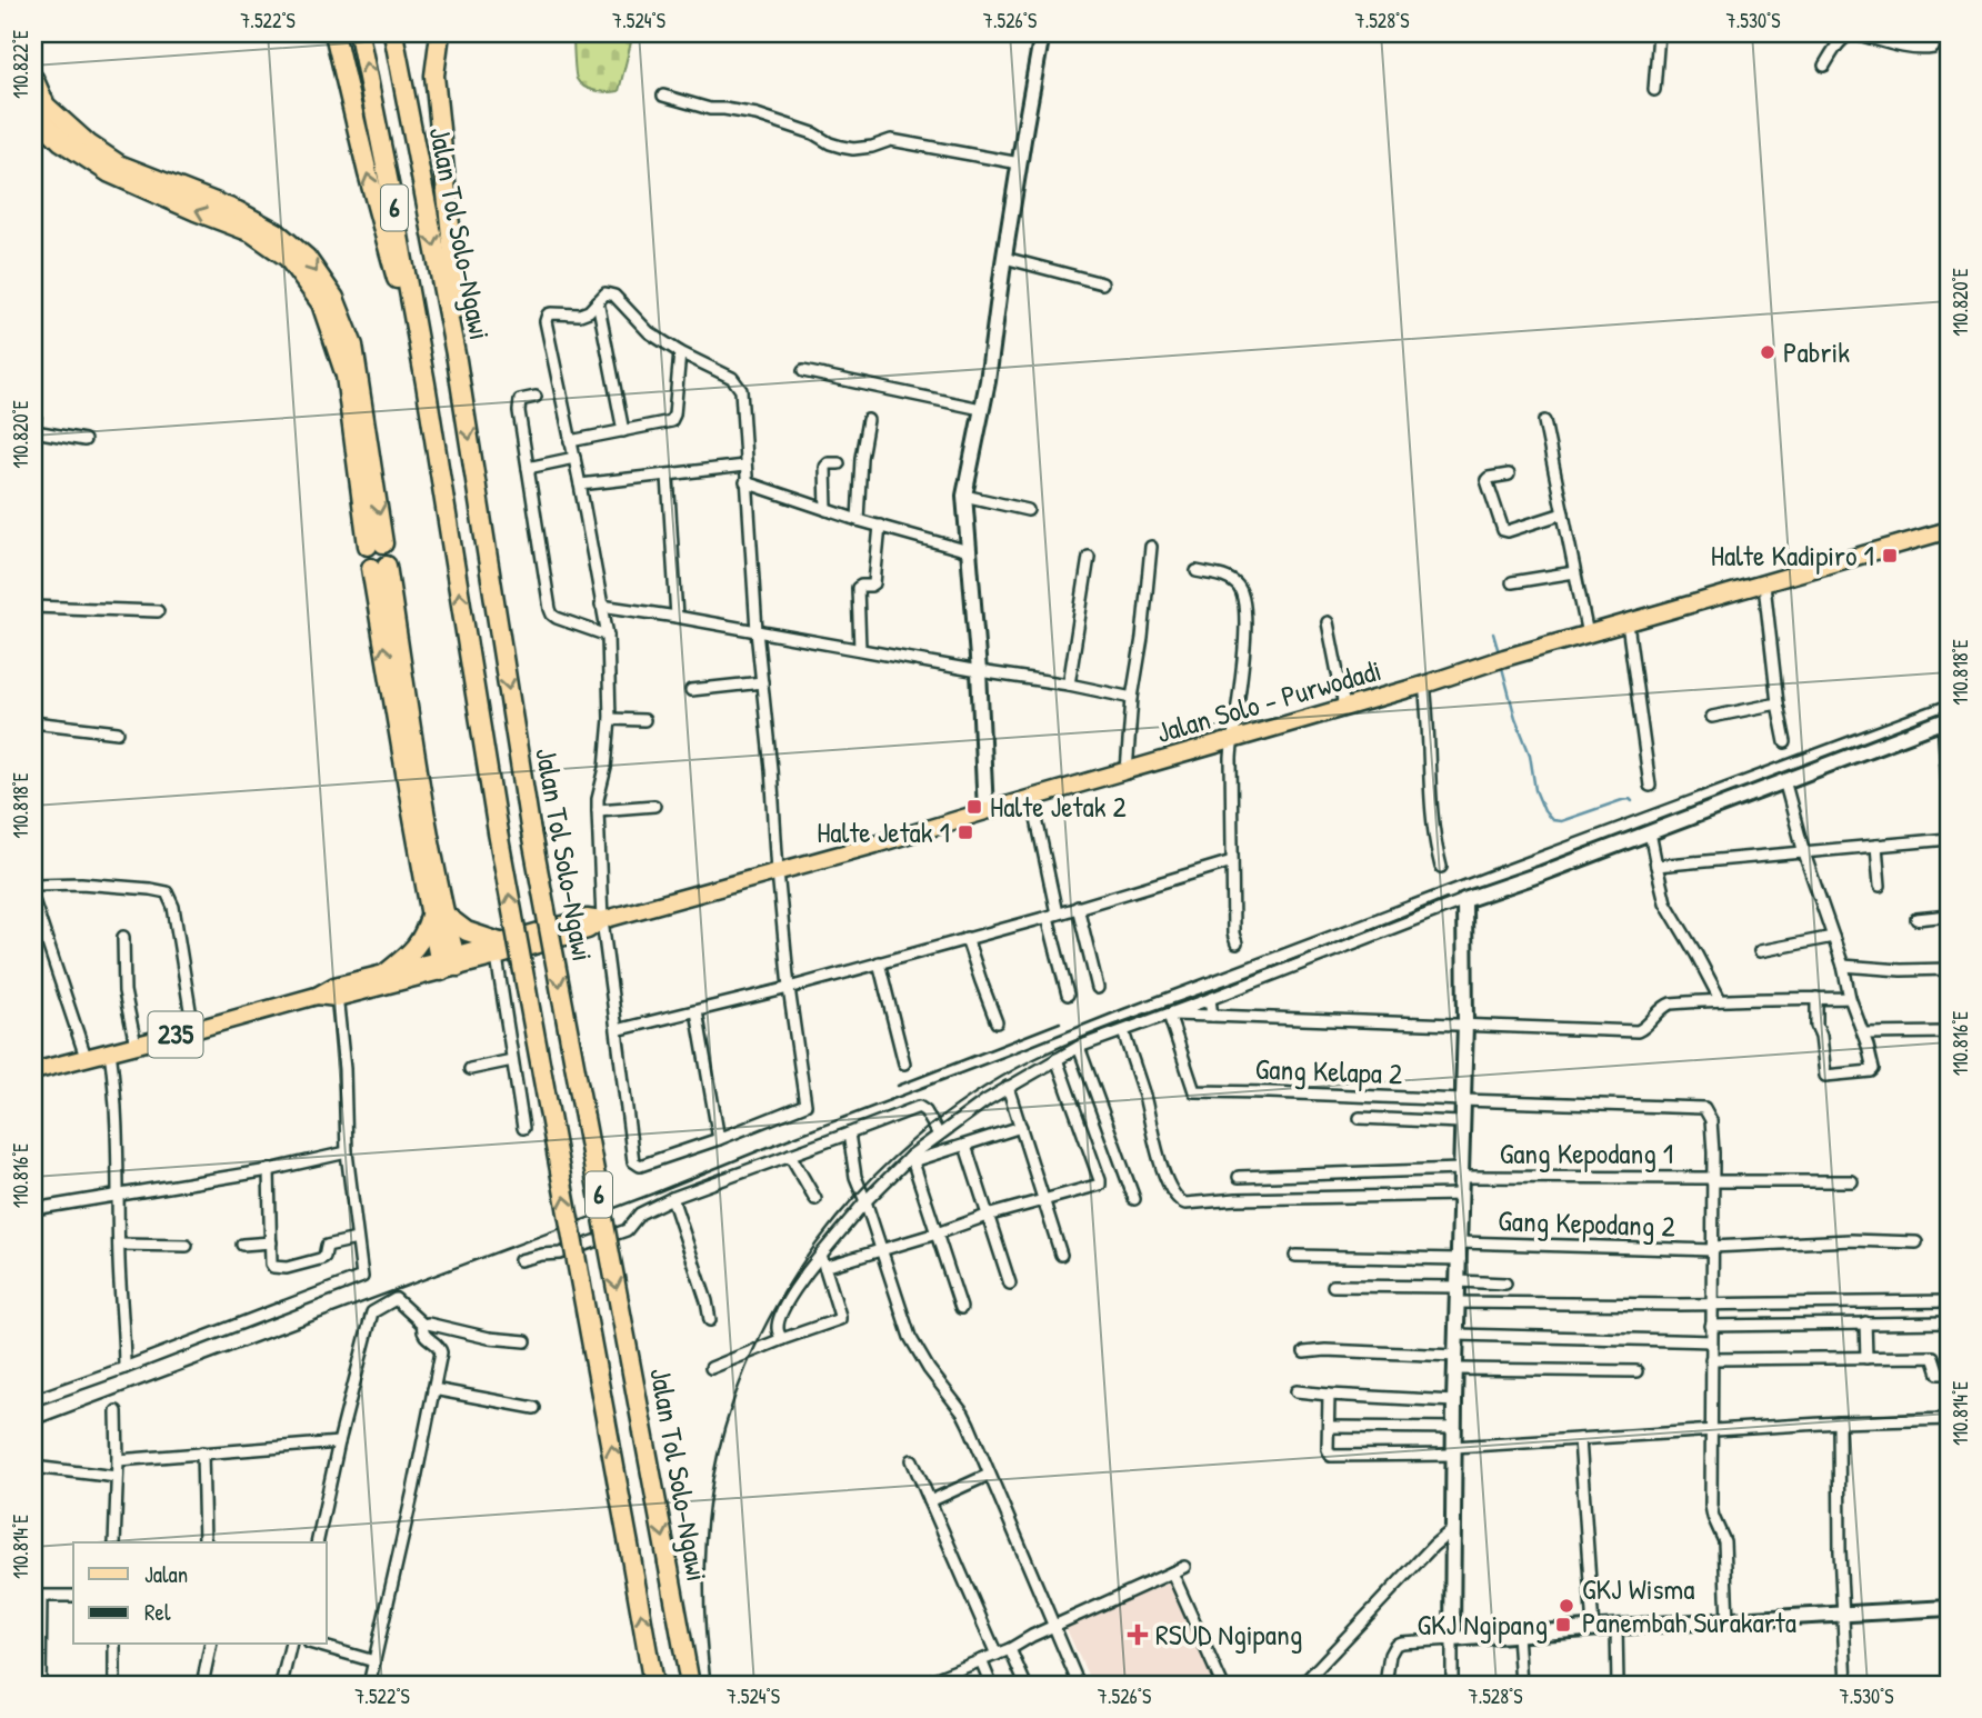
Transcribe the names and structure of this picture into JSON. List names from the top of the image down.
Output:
{
  "streets": {
    "highway": ["6", "Jalan Tol Solo–Ngawi"],
    "main road": ["Jalan Solo - Purwodadi", "235"],
    "street": ["Gang Kelapa 2", "Gang Kepodang 1", "Gang Kepodang 2"]
  },
  "crossings": [
    ["Gang Kelapa 2", "Gang Kepodang 1"]
  ],
  "places": {
    "other": ["Pabrik", "GKJ Wisma Panembah Surakarta"],
    "transit": [
      "Halte Kadipiro 1",
      "Halte Jetak 2",
      "Halte Jetak 1",
      "GKJ Ngipang"
    ],
    "health": ["RSUD Ngipang"]
  },
  "legend": ["Jalan", "Rel"],
  "coordinates": [
    "7.522°S",
    "7.524°S",
    "7.526°S",
    "7.528°S",
    "7.530°S",
    "110.822°E",
    "110.820°E",
    "110.818°E",
    "110.816°E",
    "110.814°E"
  ]
}
